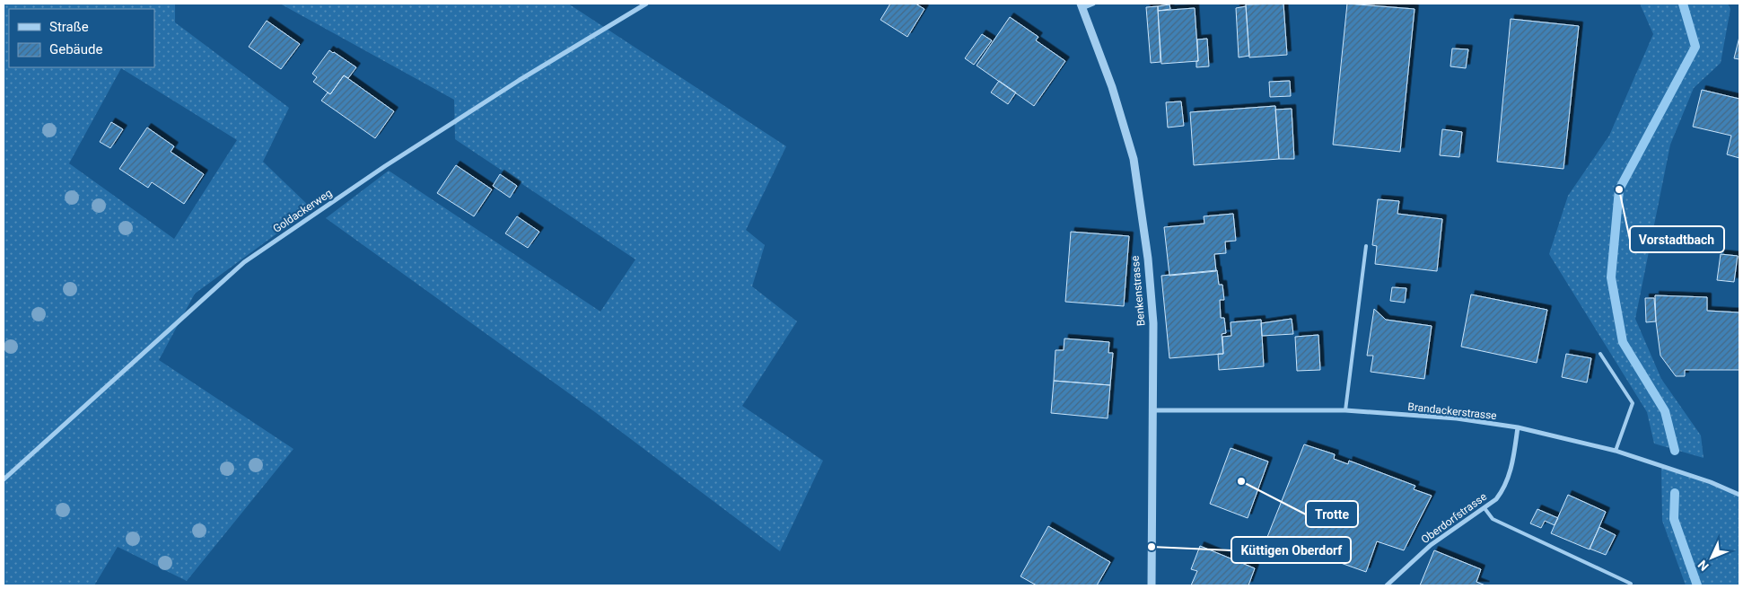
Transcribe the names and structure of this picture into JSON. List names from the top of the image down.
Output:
{
  "streets": {
    "street": [
      "Goldackerweg",
      "Benkenstrasse",
      "Brandackerstrasse",
      "Oberdorfstrasse"
    ]
  },
  "crossings": [
    ["Benkenstrasse", "Brandackerstrasse"],
    ["Brandackerstrasse", "Oberdorfstrasse"]
  ],
  "places": ["Vorstadtbach", "Trotte", "Küttigen Oberdorf"],
  "legend": ["Straße", "Gebäude"],
  "north": "bottom left"
}
